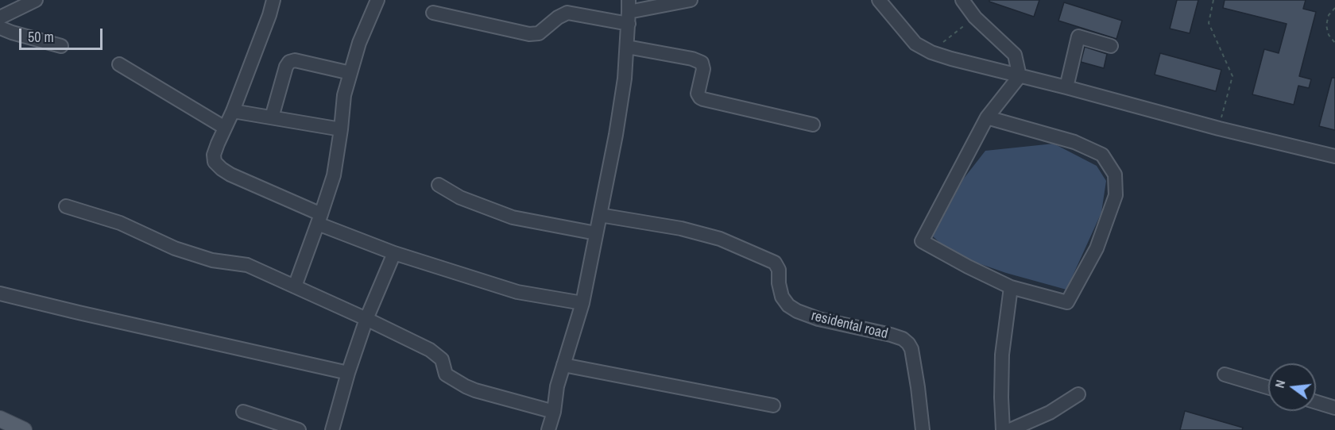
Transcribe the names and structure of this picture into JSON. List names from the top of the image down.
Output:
{
  "streets": {
    "street": ["residental road"]
  },
  "scale_bar": "50 m",
  "north": "left"
}
